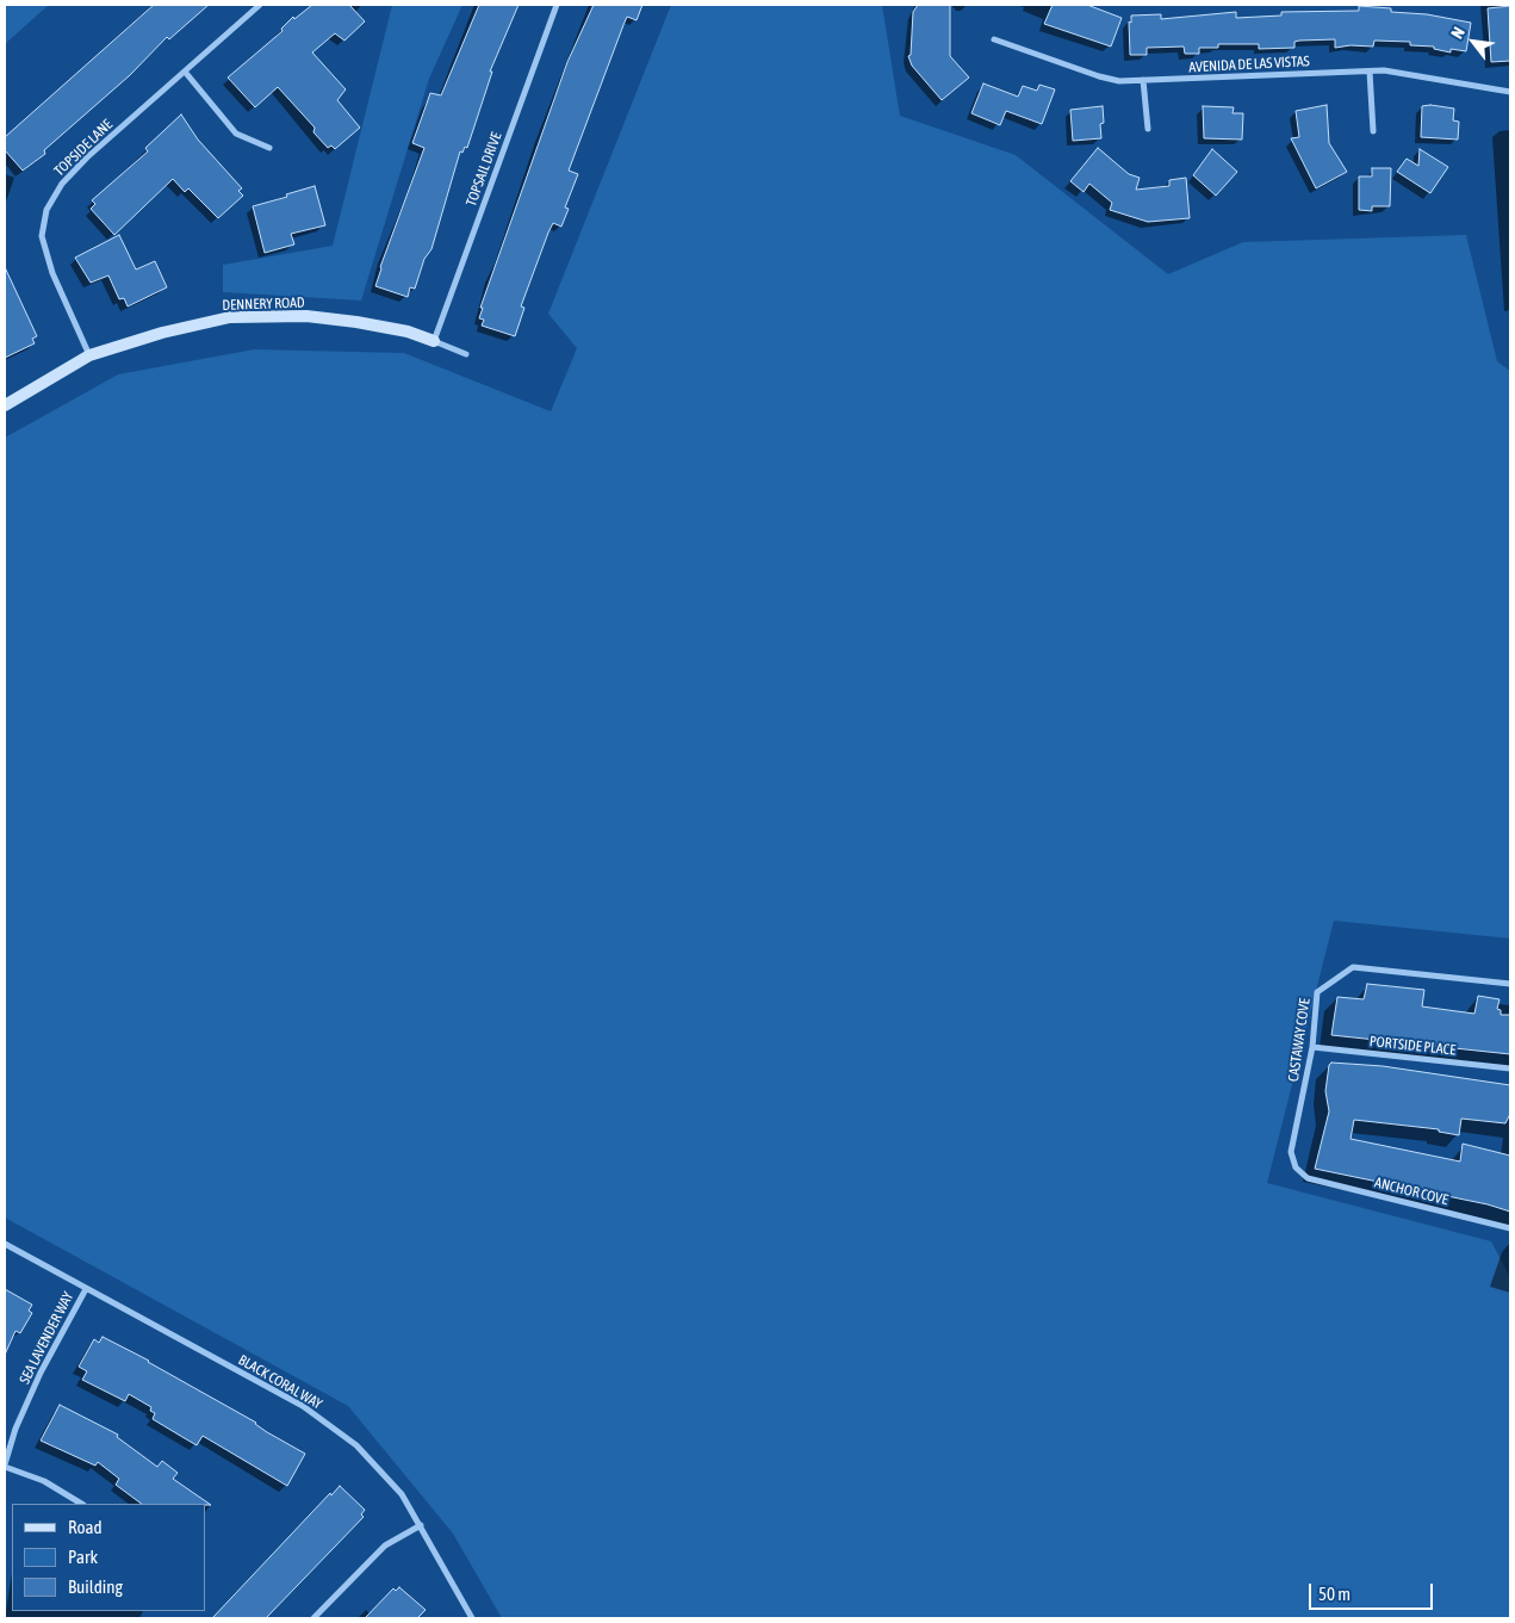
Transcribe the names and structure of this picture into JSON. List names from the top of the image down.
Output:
{
  "streets": {
    "street": [
      "AVENIDA DE LAS VISTAS",
      "TOPSIDE LANE",
      "TOPSAIL DRIVE",
      "DENNERY ROAD",
      "CASTAWAY COVE",
      "PORTSIDE PLACE",
      "ANCHOR COVE",
      "SEA LAVENDER WAY",
      "BLACK CORAL WAY"
    ]
  },
  "crossings": [
    ["TOPSIDE LANE", "DENNERY ROAD"],
    ["TOPSAIL DRIVE", "DENNERY ROAD"],
    ["CASTAWAY COVE", "PORTSIDE PLACE"],
    ["CASTAWAY COVE", "ANCHOR COVE"],
    ["SEA LAVENDER WAY", "BLACK CORAL WAY"]
  ],
  "legend": ["Road", "Park", "Building"],
  "scale_bar": "50 m",
  "north": "top left"
}
